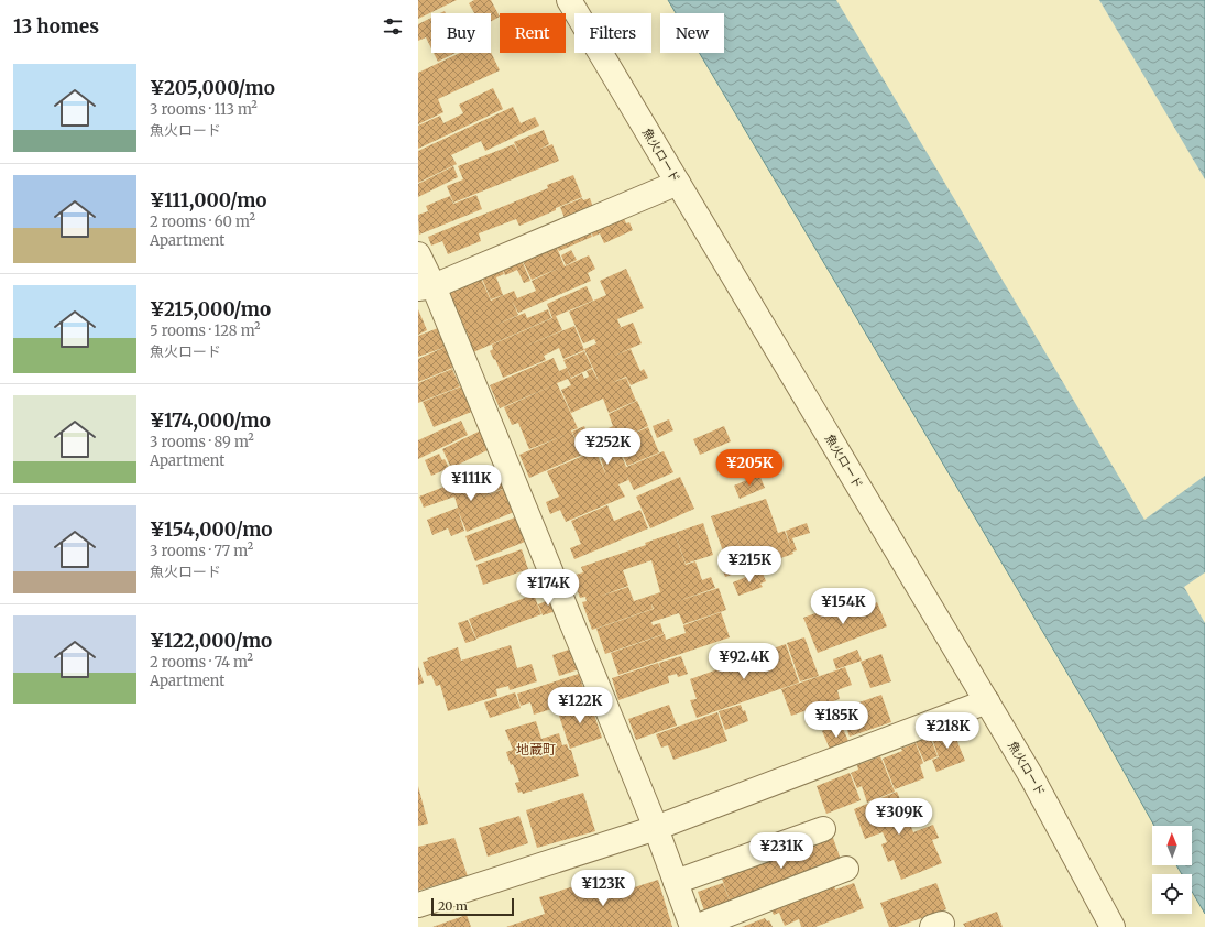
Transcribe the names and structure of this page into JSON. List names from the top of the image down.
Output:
{
  "streets": {
    "street": ["魚火ロード"]
  },
  "districts": ["地蔵町"],
  "scale_bar": "20 m",
  "north": "top",
  "page": {
    "heading": "13 homes",
    "chip": [
      "Buy",
      "Rent",
      "Filters",
      "New"
    ],
    "list": [
      {
        "name": "¥205,000/mo",
        "note": "3 rooms · 113 m² · 魚火ロード"
      },
      {
        "name": "¥111,000/mo",
        "note": "2 rooms · 60 m² · Apartment"
      },
      {
        "name": "¥215,000/mo",
        "note": "5 rooms · 128 m² · 魚火ロード"
      },
      {
        "name": "¥174,000/mo",
        "note": "3 rooms · 89 m² · Apartment"
      },
      {
        "name": "¥154,000/mo",
        "note": "3 rooms · 77 m² · 魚火ロード"
      },
      {
        "name": "¥122,000/mo",
        "note": "2 rooms · 74 m² · Apartment"
      }
    ],
    "price": [
      "¥252K",
      "¥205K",
      "¥111K",
      "¥215K",
      "¥174K",
      "¥154K",
      "¥92.4K",
      "¥122K",
      "¥185K",
      "¥218K",
      "¥309K",
      "¥231K",
      "¥123K"
    ],
    "scale": "20 m"
  }
}
